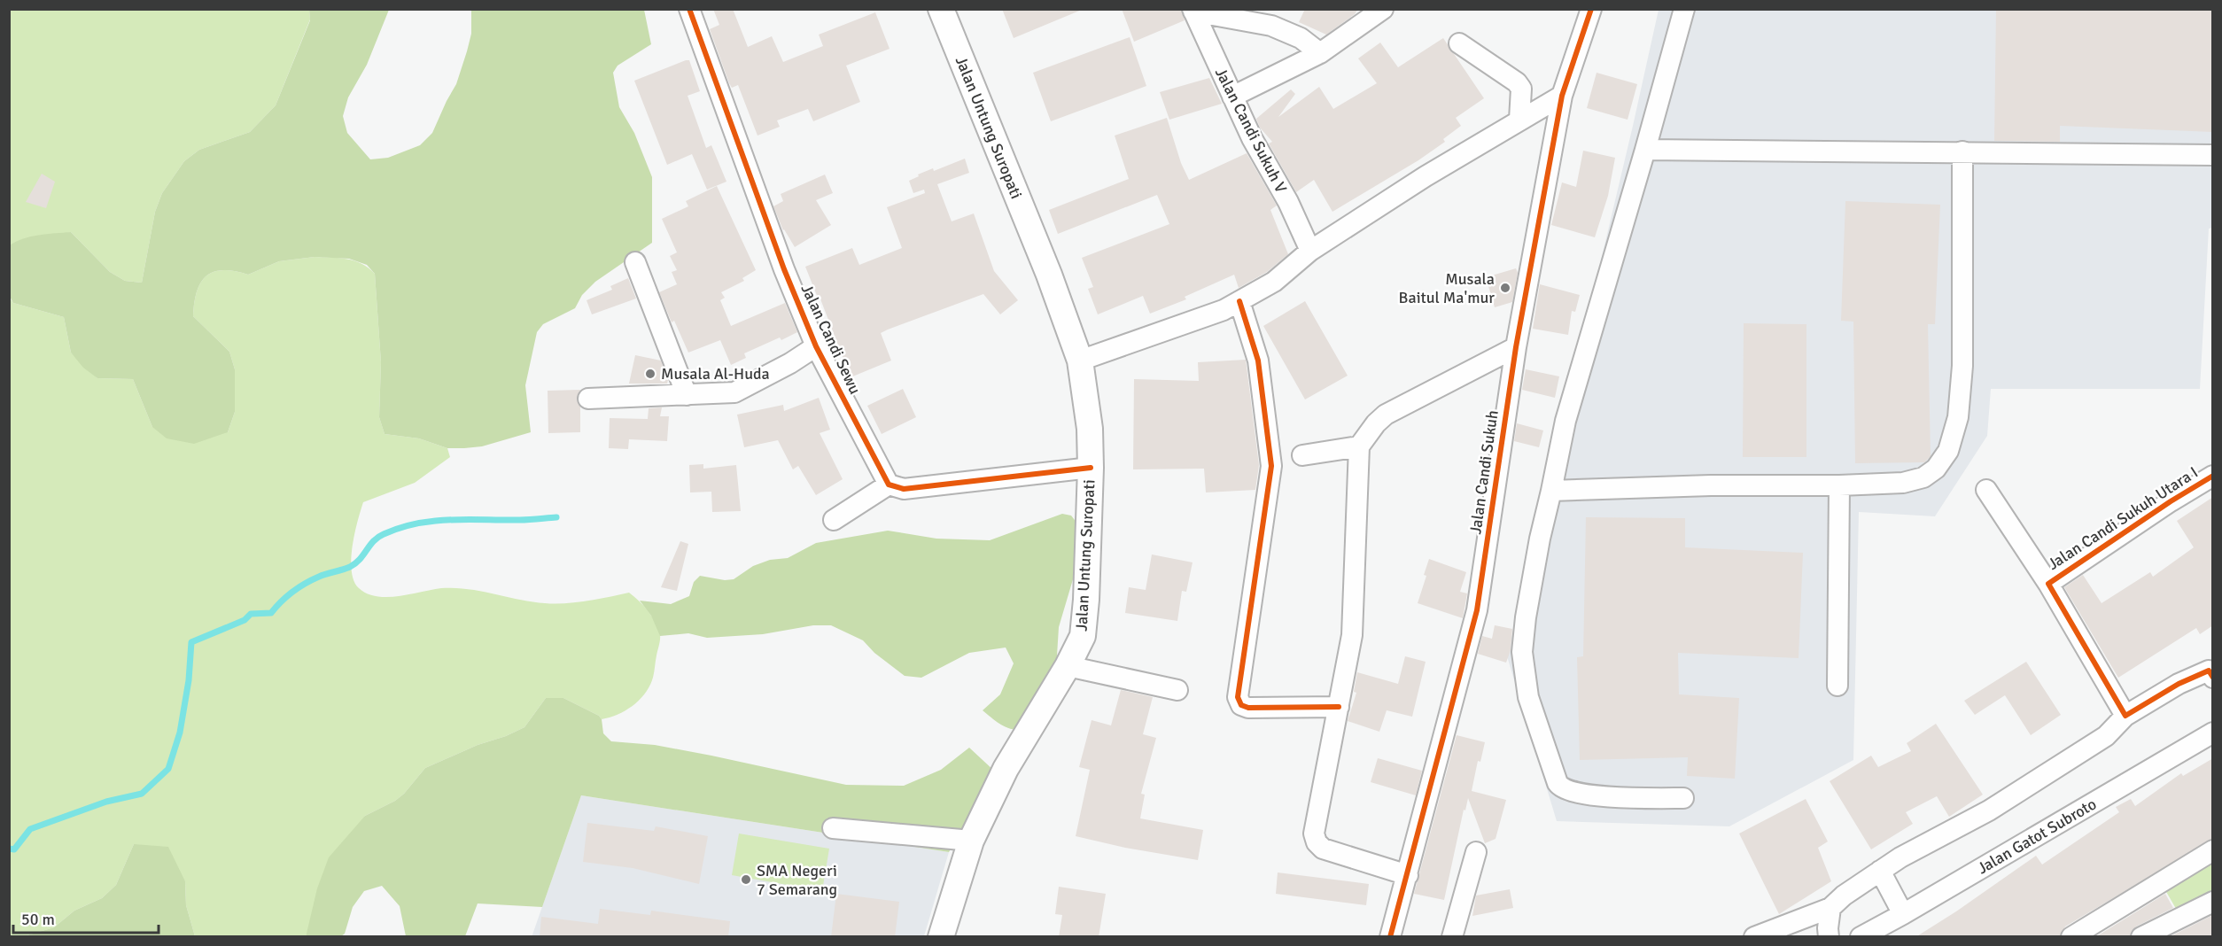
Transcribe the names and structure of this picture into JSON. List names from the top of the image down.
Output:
{
  "streets": {
    "main road": ["Jalan Untung Suropati"],
    "street": [
      "Jalan Candi Sukuh V",
      "Jalan Candi Sewu",
      "Jalan Candi Sukuh",
      "Jalan Candi Sukuh Utara I",
      "Jalan Gatot Subroto"
    ]
  },
  "places": ["Musala Baitul Ma'mur", "Musala Al-Huda", "SMA Negeri 7 Semarang"],
  "scale_bar": "50 m"
}
